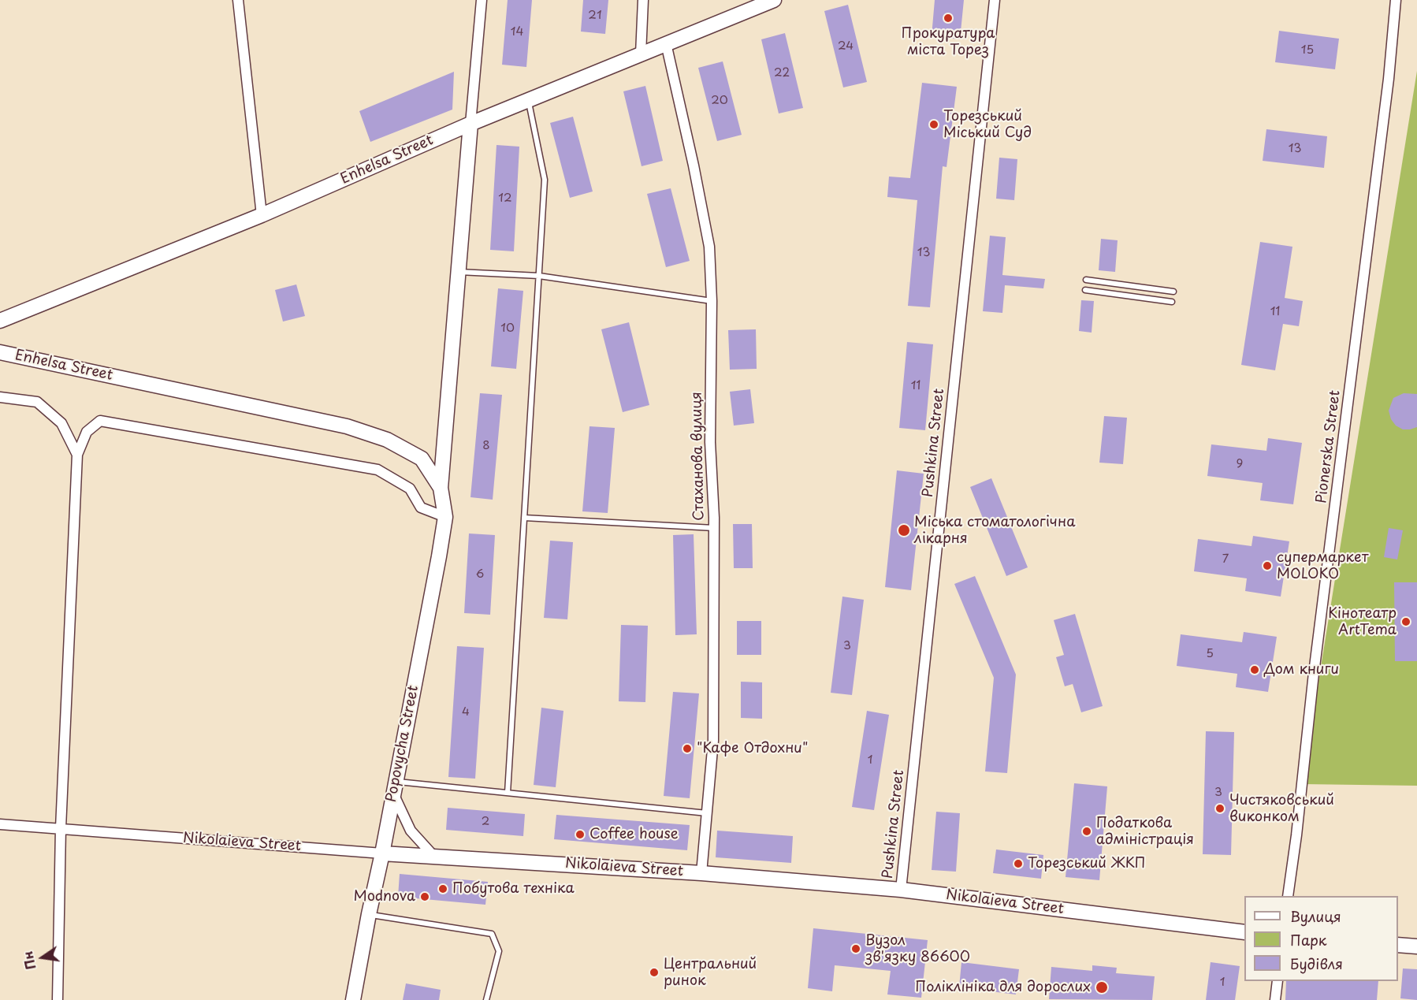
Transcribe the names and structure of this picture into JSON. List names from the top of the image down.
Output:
{
  "streets": {
    "street": [
      "Enhelsa Street",
      "Pushkina Street",
      "Pionerska Street",
      "Стаханова вулиця",
      "Popovycha Street",
      "Nikolaieva Street"
    ]
  },
  "crossings": [
    ["Enhelsa Street", "Стаханова вулиця"],
    ["Enhelsa Street", "Popovycha Street"],
    ["Pushkina Street", "Nikolaieva Street"],
    ["Стаханова вулиця", "Nikolaieva Street"],
    ["Popovycha Street", "Nikolaieva Street"]
  ],
  "places": [
    "Прокуратура міста Торез",
    "Торезський Міський Суд",
    "Міська стоматологічна лікарня",
    "супермаркет MOLOKO",
    "Кінотеатр ArtTema",
    "Дом книги",
    "\"Кафе Отдохни\"",
    "Чистяковський виконком",
    "Податкова адміністрація",
    "Coffee house",
    "Торезський ЖКП",
    "Побутова техніка",
    "Modnova",
    "Вузол зв'язку 86600",
    "Центральний ринок",
    "Поліклініка для дорослих"
  ],
  "house_numbers": [
    "21",
    "14",
    "24",
    "15",
    "22",
    "20",
    "13",
    "12",
    "13",
    "11",
    "10",
    "11",
    "8",
    "9",
    "7",
    "6",
    "3",
    "5",
    "4",
    "1",
    "3",
    "2",
    "1"
  ],
  "legend": ["Вулиця", "Парк", "Будівля"],
  "north": "left"
}
